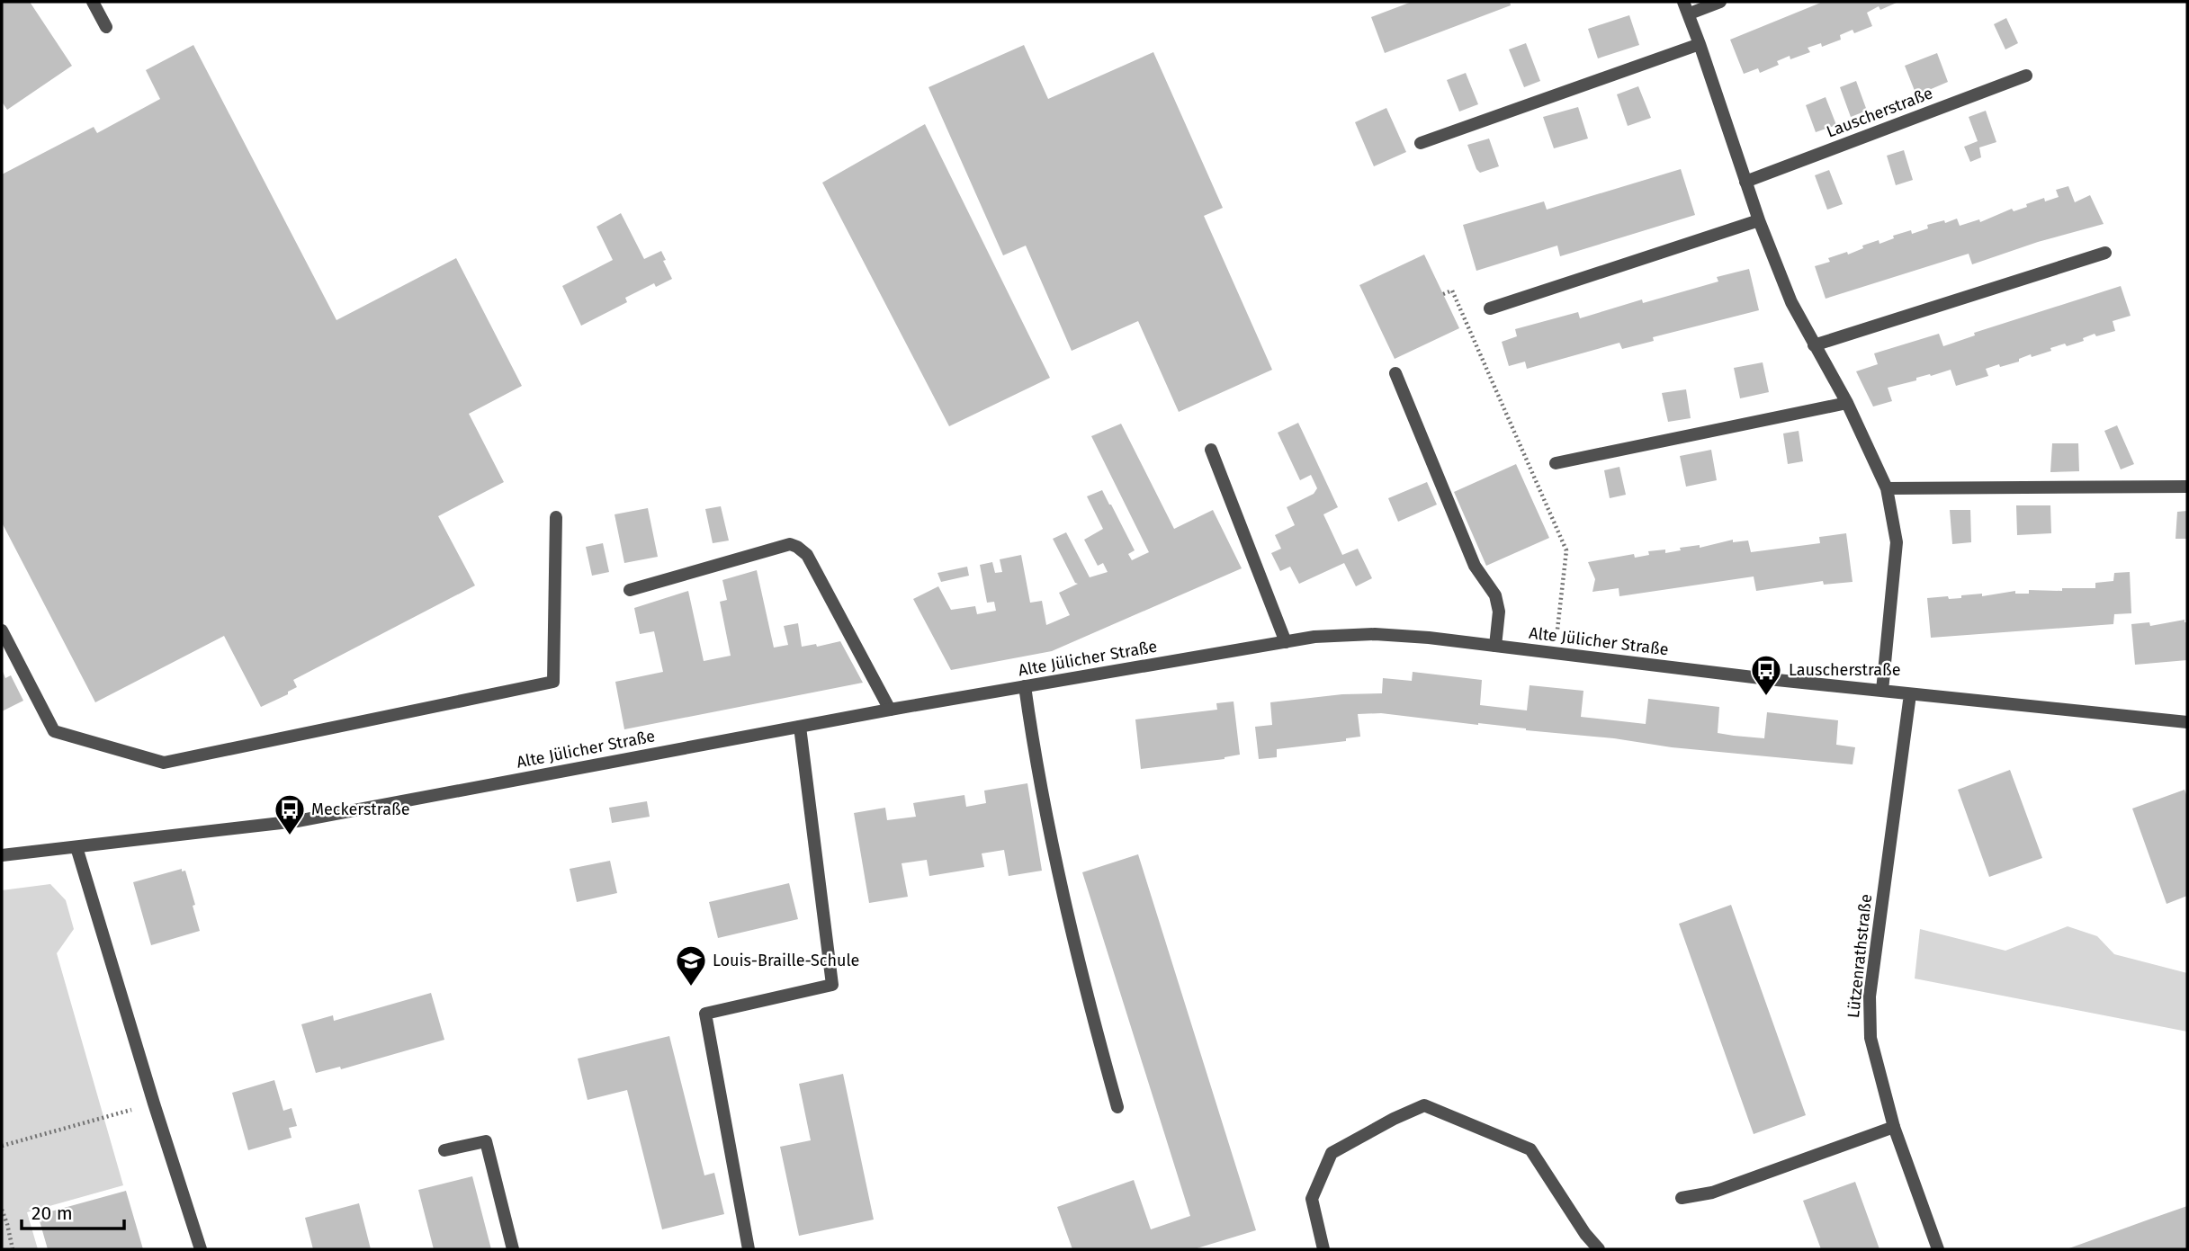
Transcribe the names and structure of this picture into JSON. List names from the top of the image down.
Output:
{
  "streets": {
    "street": ["Lauscherstraße", "Alte Jülicher Straße", "Lützenrathstraße"]
  },
  "crossings": [
    ["Alte Jülicher Straße", "Lützenrathstraße"]
  ],
  "places": {
    "bus stop": ["Lauscherstraße", "Meckerstraße"],
    "school or university": ["Louis-Braille-Schule"]
  },
  "scale_bar": "20 m"
}
